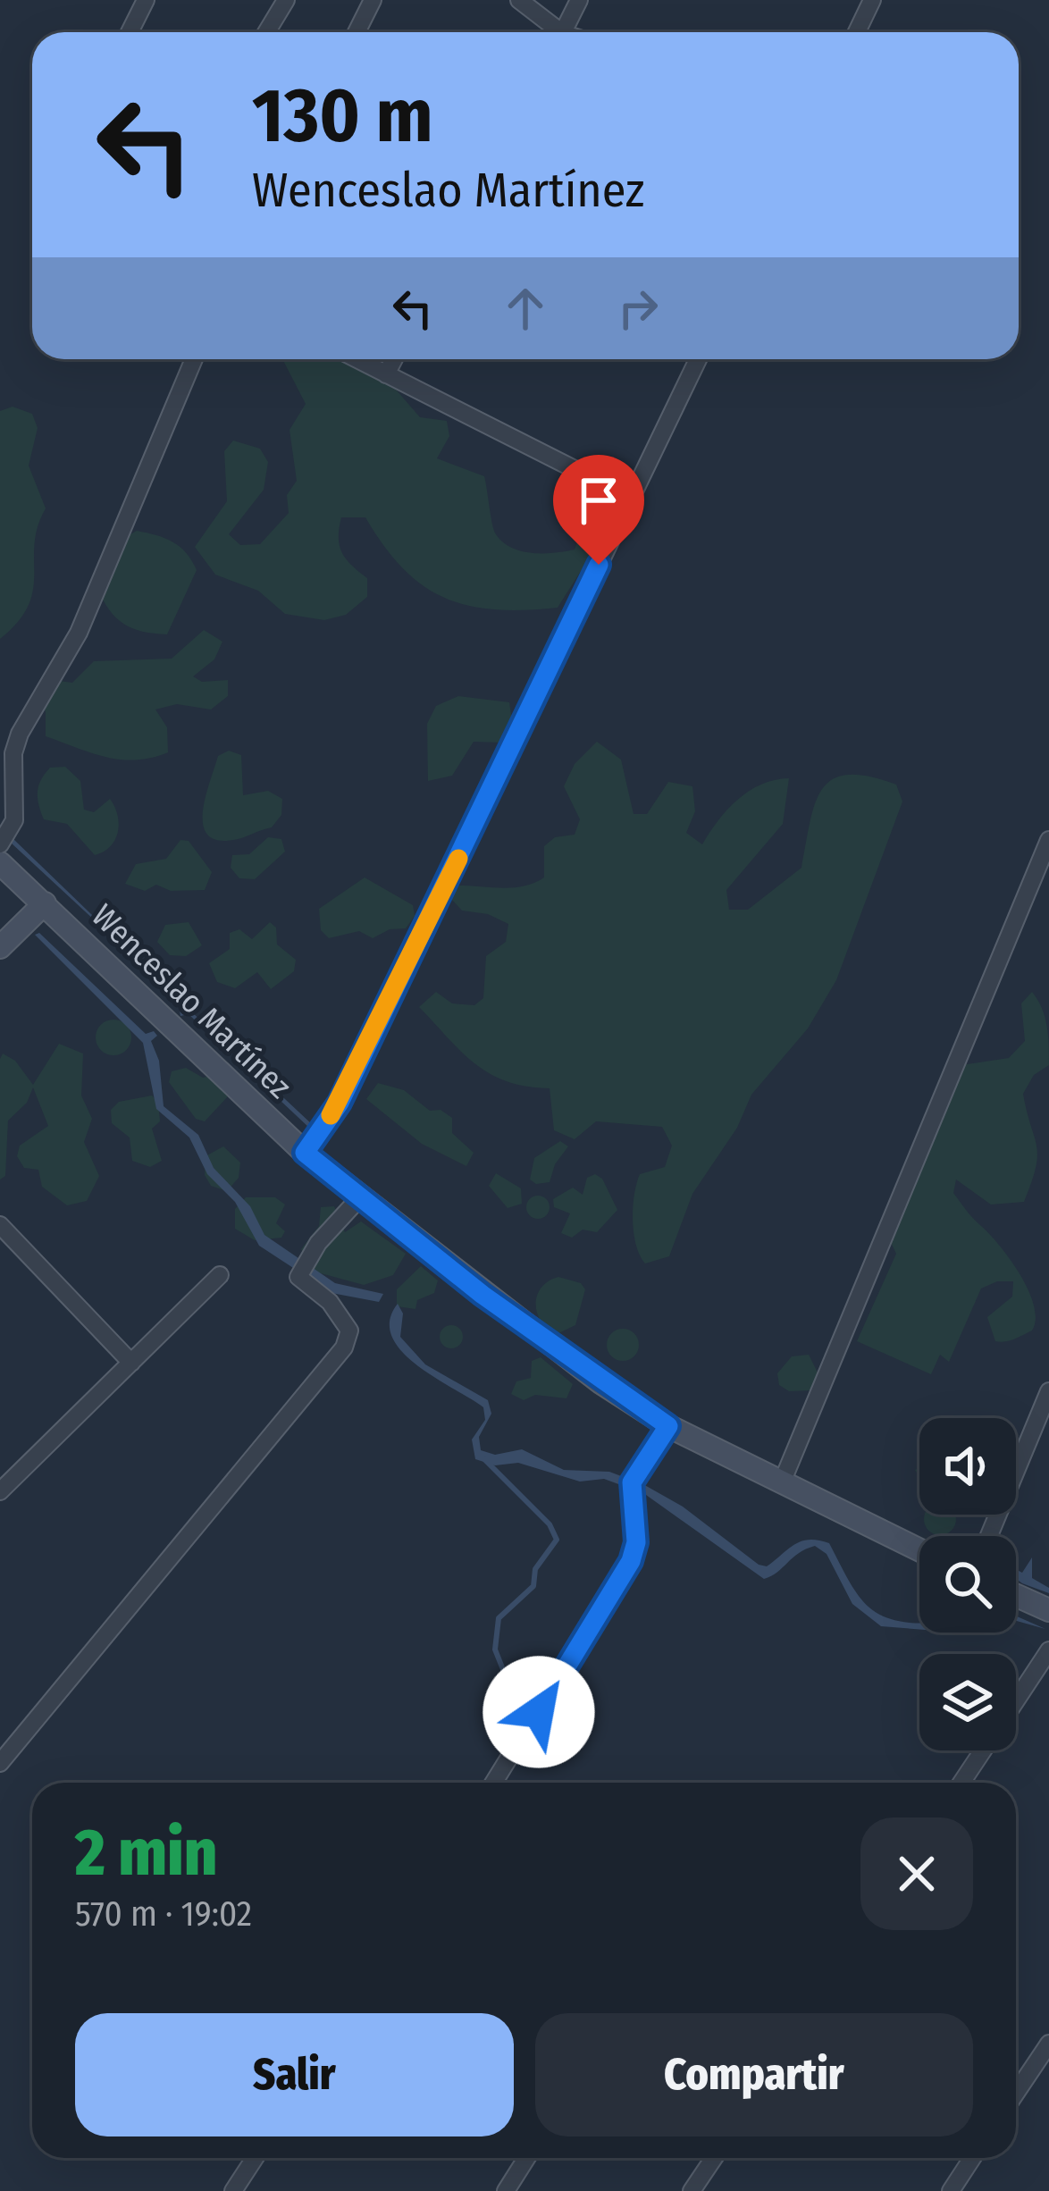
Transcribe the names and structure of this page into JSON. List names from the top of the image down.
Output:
{
  "streets": {
    "main road": ["Wenceslao Martínez"]
  },
  "page": {
    "turn": ["130 m", "Wenceslao Martínez"],
    "heading": ["2 min", "570 m · 19:02"],
    "buttons": ["Salir", "Compartir"]
  }
}
